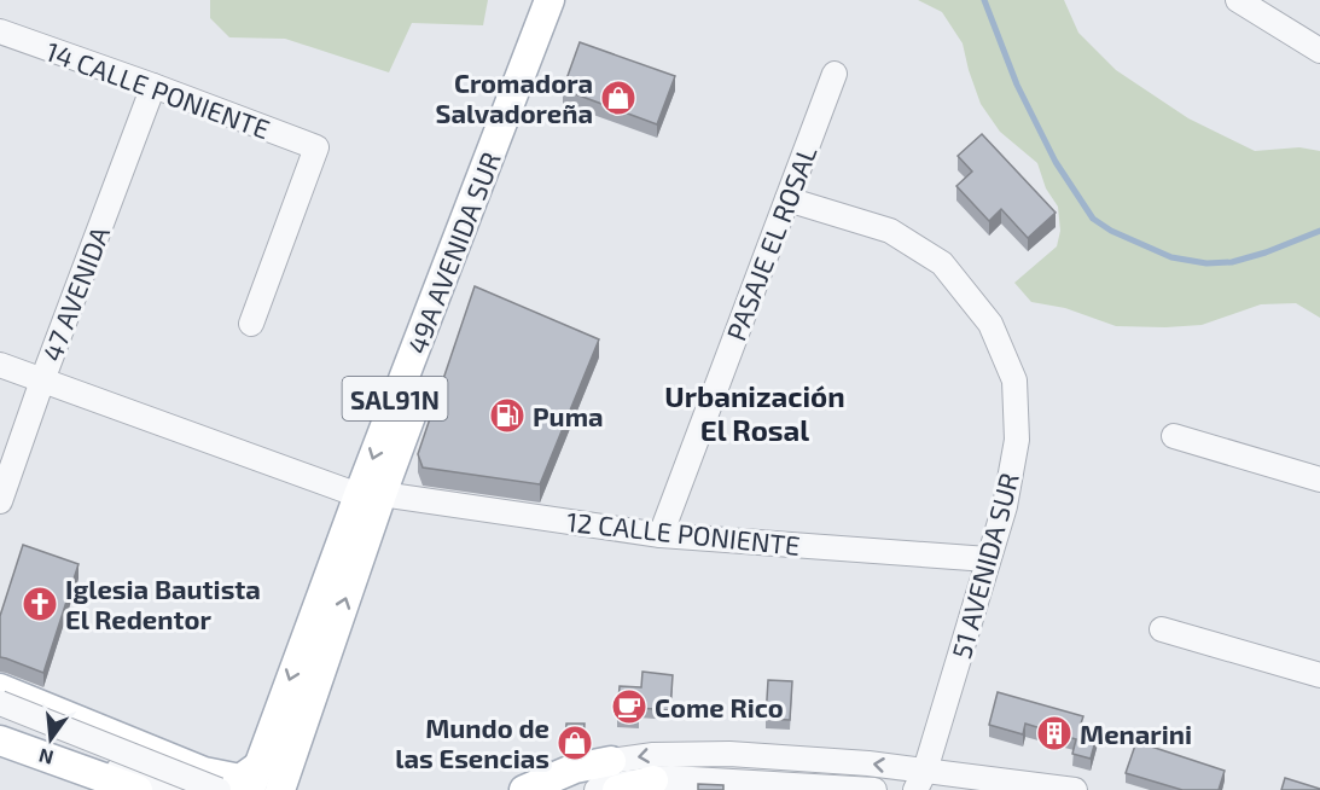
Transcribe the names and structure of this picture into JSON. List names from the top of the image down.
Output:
{
  "streets": {
    "main road": ["49A AVENIDA SUR", "SAL91N"],
    "street": [
      "14 CALLE PONIENTE",
      "PASAJE EL ROSAL",
      "47 AVENIDA",
      "12 CALLE PONIENTE",
      "51 AVENIDA SUR"
    ]
  },
  "crossings": [
    ["14 CALLE PONIENTE", "47 AVENIDA"],
    ["PASAJE EL ROSAL", "12 CALLE PONIENTE"],
    ["PASAJE EL ROSAL", "51 AVENIDA SUR"],
    ["49A AVENIDA SUR", "12 CALLE PONIENTE"],
    ["47 AVENIDA", "12 CALLE PONIENTE"],
    ["12 CALLE PONIENTE", "51 AVENIDA SUR"]
  ],
  "districts": ["Urbanización El Rosal"],
  "places": {
    "shop": ["Cromadora Salvadoreña", "Mundo de las Esencias"],
    "fuel station": ["Puma"],
    "church": ["Iglesia Bautista El Redentor"],
    "cafe": ["Come Rico"],
    "building": ["Menarini"]
  },
  "north": "bottom"
}
